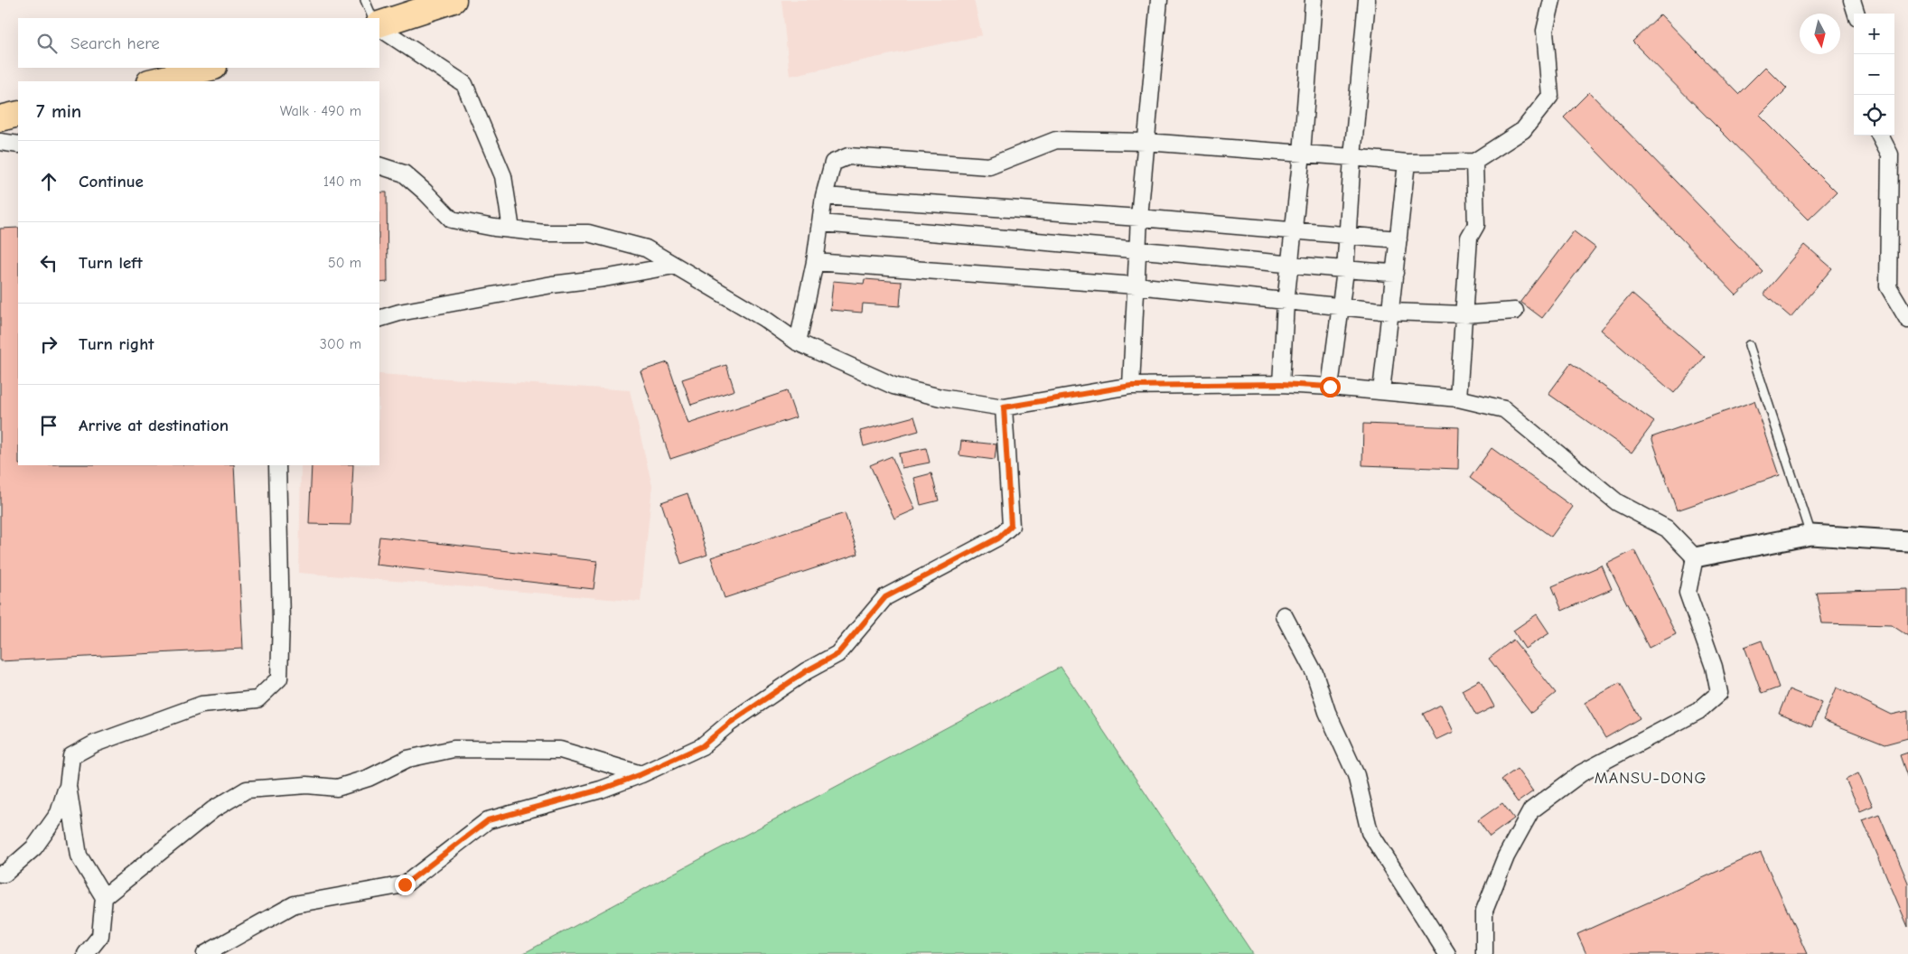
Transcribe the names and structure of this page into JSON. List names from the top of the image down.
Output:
{
  "districts": ["MANSU-DONG"],
  "north": "bottom",
  "page": {
    "map_buttons": ["+", "−"],
    "search": "Search here",
    "heading": ["7 min", "Walk · 490 m"],
    "list": [
      ["Continue", "140 m"],
      ["Turn left", "50 m"],
      ["Turn right", "300 m"],
      "Arrive at destination"
    ]
  }
}
